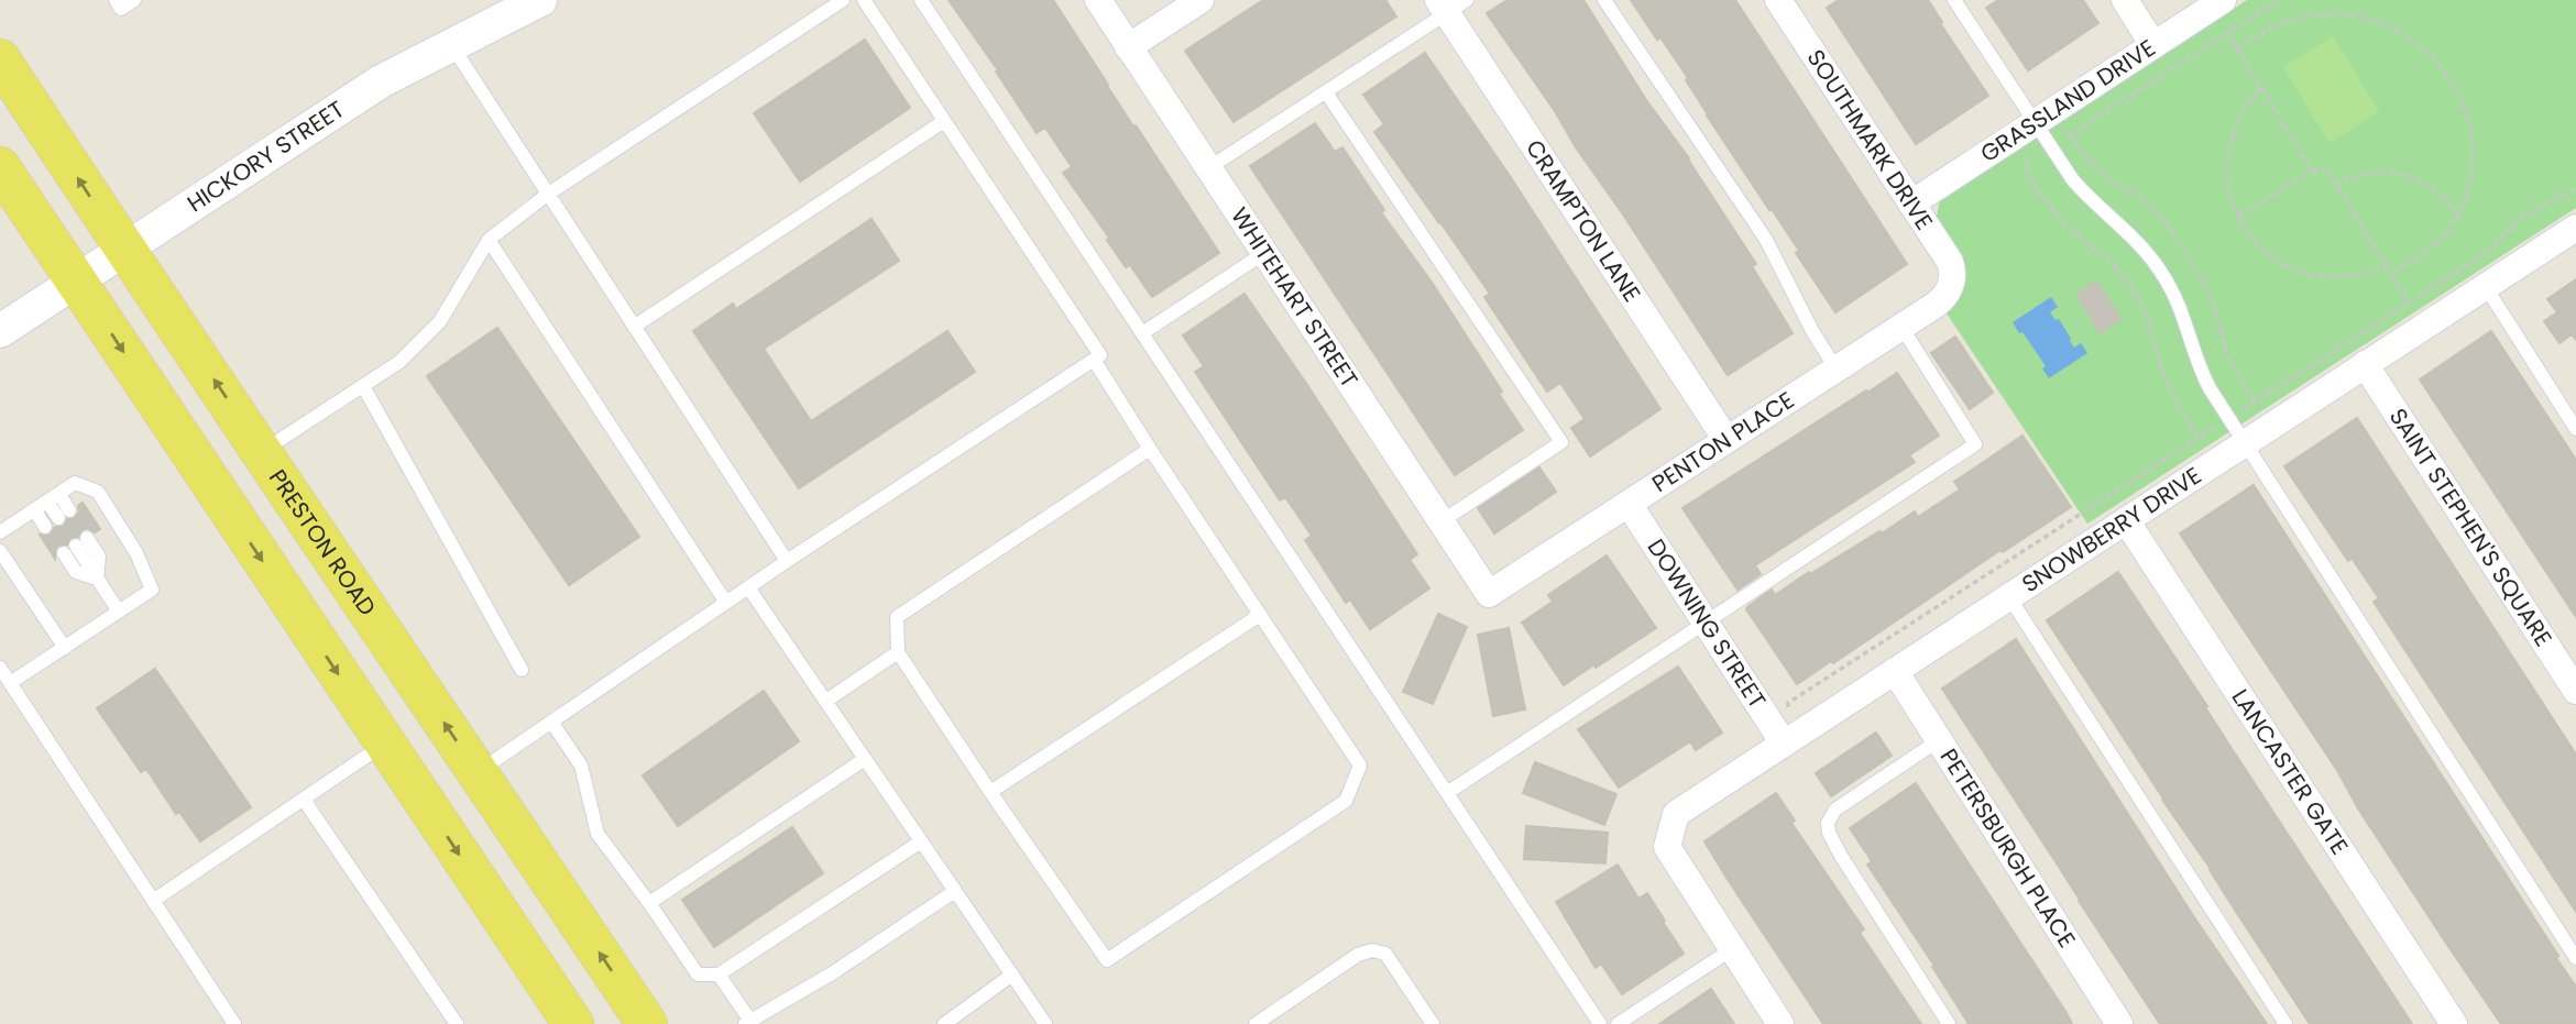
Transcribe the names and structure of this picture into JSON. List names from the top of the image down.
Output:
{
  "streets": {
    "main road": ["PRESTON ROAD"],
    "street": [
      "GRASSLAND DRIVE",
      "SOUTHMARK DRIVE",
      "HICKORY STREET",
      "CRAMPTON LANE",
      "WHITEHART STREET",
      "PENTON PLACE",
      "SAINT STEPHEN'S SQUARE",
      "SNOWBERRY DRIVE",
      "DOWNING STREET",
      "LANCASTER GATE",
      "PETERSBURGH PLACE"
    ]
  },
  "crossings": [
    ["GRASSLAND DRIVE", "SOUTHMARK DRIVE"],
    ["SOUTHMARK DRIVE", "PENTON PLACE"],
    ["HICKORY STREET", "PRESTON ROAD"],
    ["CRAMPTON LANE", "PENTON PLACE"],
    ["WHITEHART STREET", "PENTON PLACE"],
    ["PENTON PLACE", "DOWNING STREET"],
    ["SAINT STEPHEN'S SQUARE", "SNOWBERRY DRIVE"],
    ["SNOWBERRY DRIVE", "DOWNING STREET"],
    ["SNOWBERRY DRIVE", "LANCASTER GATE"],
    ["SNOWBERRY DRIVE", "PETERSBURGH PLACE"]
  ]
}
